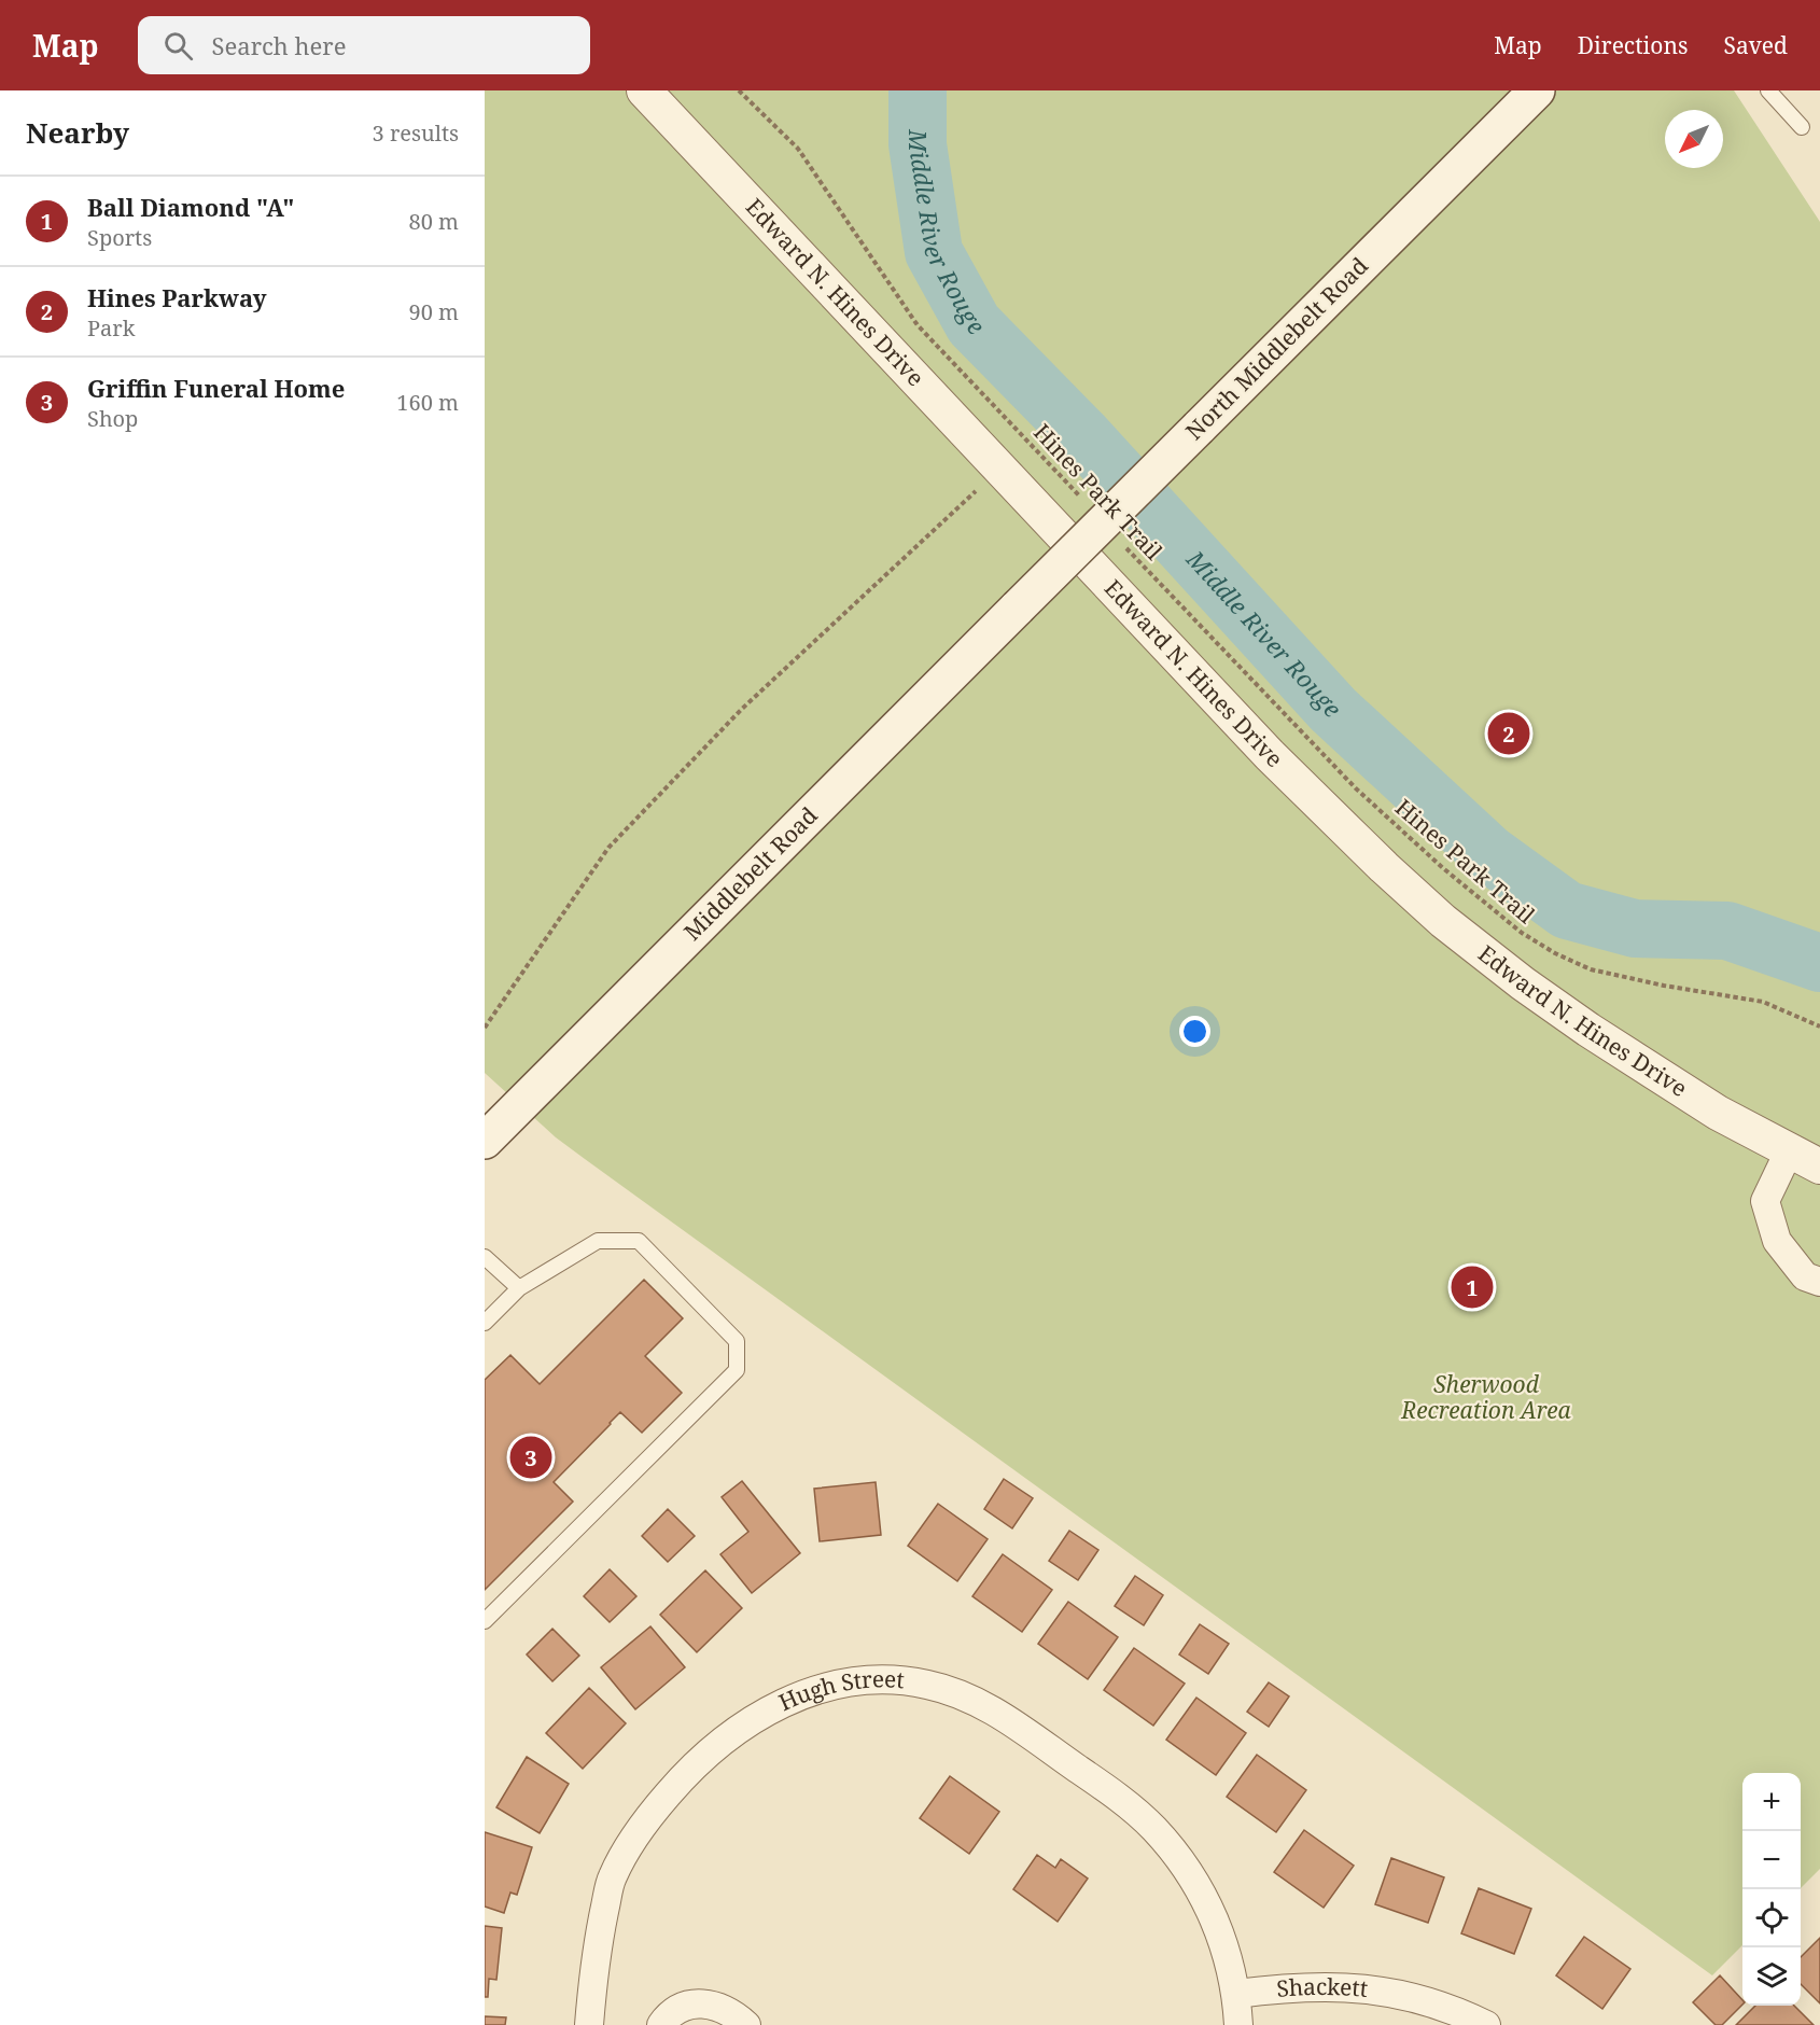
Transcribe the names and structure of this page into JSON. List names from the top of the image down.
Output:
{
  "streets": {
    "main road": ["North Middlebelt Road", "Middlebelt Road"],
    "street": ["Edward N. Hines Drive", "Hugh Street", "Shackett"],
    "path": ["Hines Park Trail"]
  },
  "crossings": [
    ["North Middlebelt Road", "Middlebelt Road"],
    ["Hugh Street", "Shackett"]
  ],
  "water": ["Middle River Rouge"],
  "parks": ["Sherwood Recreation Area"],
  "north": "bottom left",
  "page": {
    "header": "Map",
    "search": "Search here",
    "nav": ["Map", "Directions", "Saved"],
    "heading": ["Nearby", "3 results"],
    "list": [
      {
        "mark": "1",
        "name": "Ball Diamond \"A\"",
        "note": "Sports",
        "value": "80 m"
      },
      {
        "mark": "2",
        "name": "Hines Parkway",
        "note": "Park",
        "value": "90 m"
      },
      {
        "mark": "3",
        "name": "Griffin Funeral Home",
        "note": "Shop",
        "value": "160 m"
      }
    ],
    "pins": ["2", "1", "3"],
    "map_buttons": ["+", "−"]
  }
}
